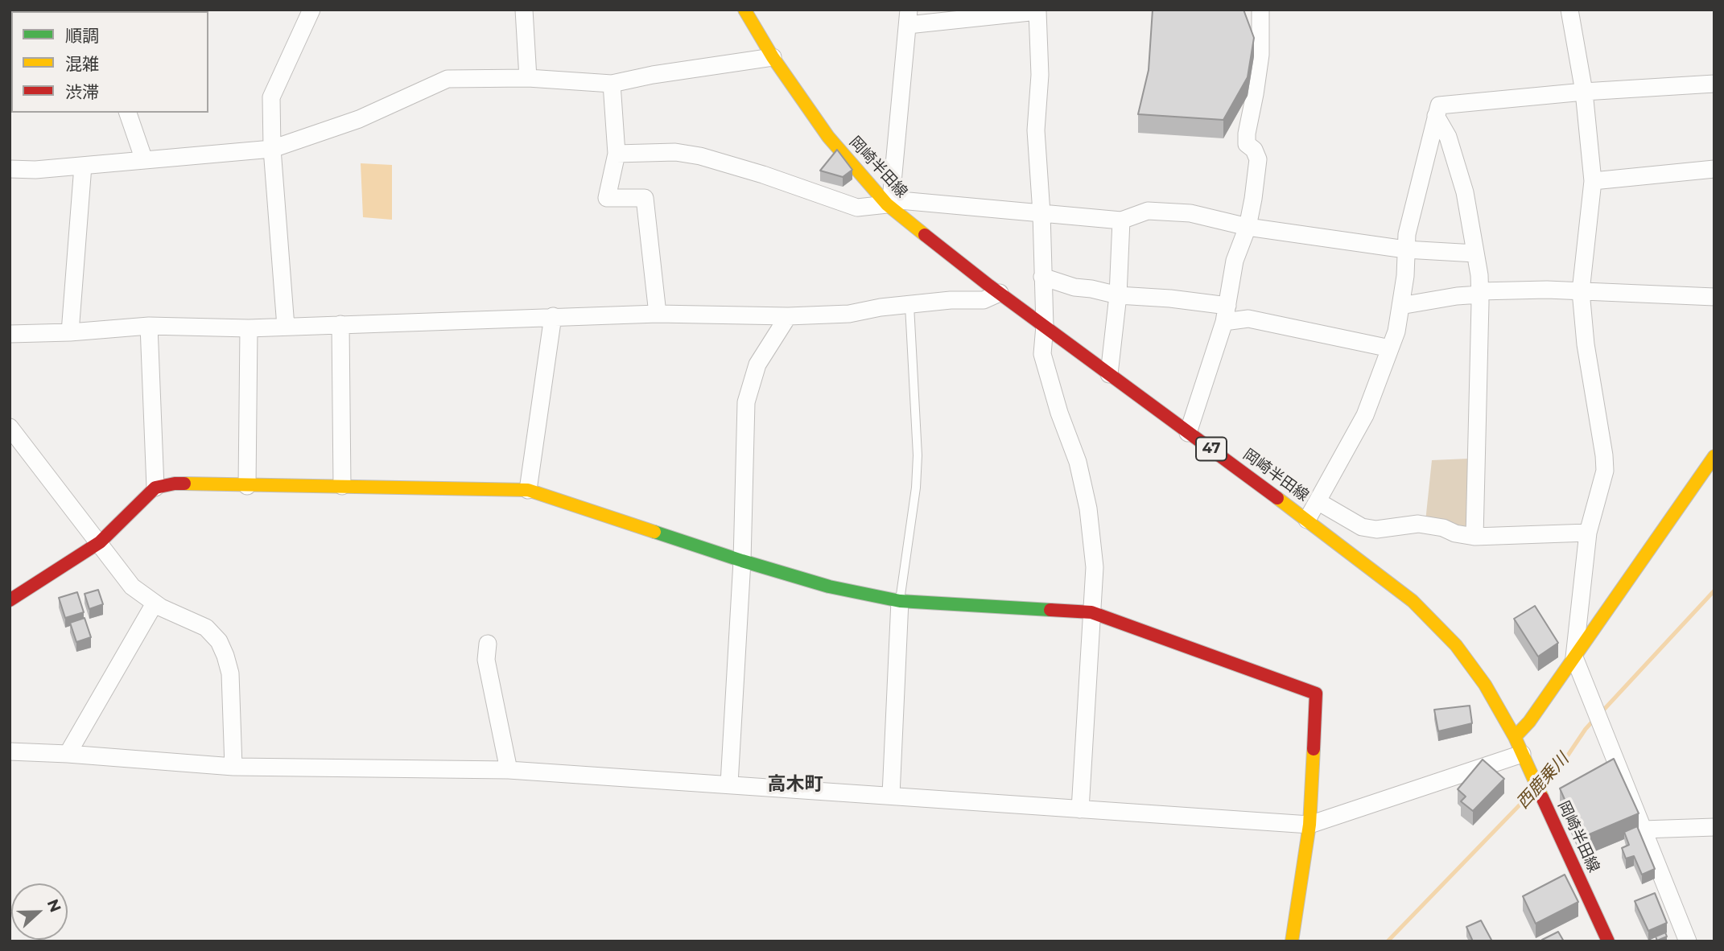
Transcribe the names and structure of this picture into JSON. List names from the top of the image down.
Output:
{
  "streets": {
    "street": ["岡崎半田線", "47"]
  },
  "districts": ["高木町"],
  "water": ["西鹿乗川"],
  "legend": ["順調", "混雑", "渋滞"],
  "north": "right"
}
